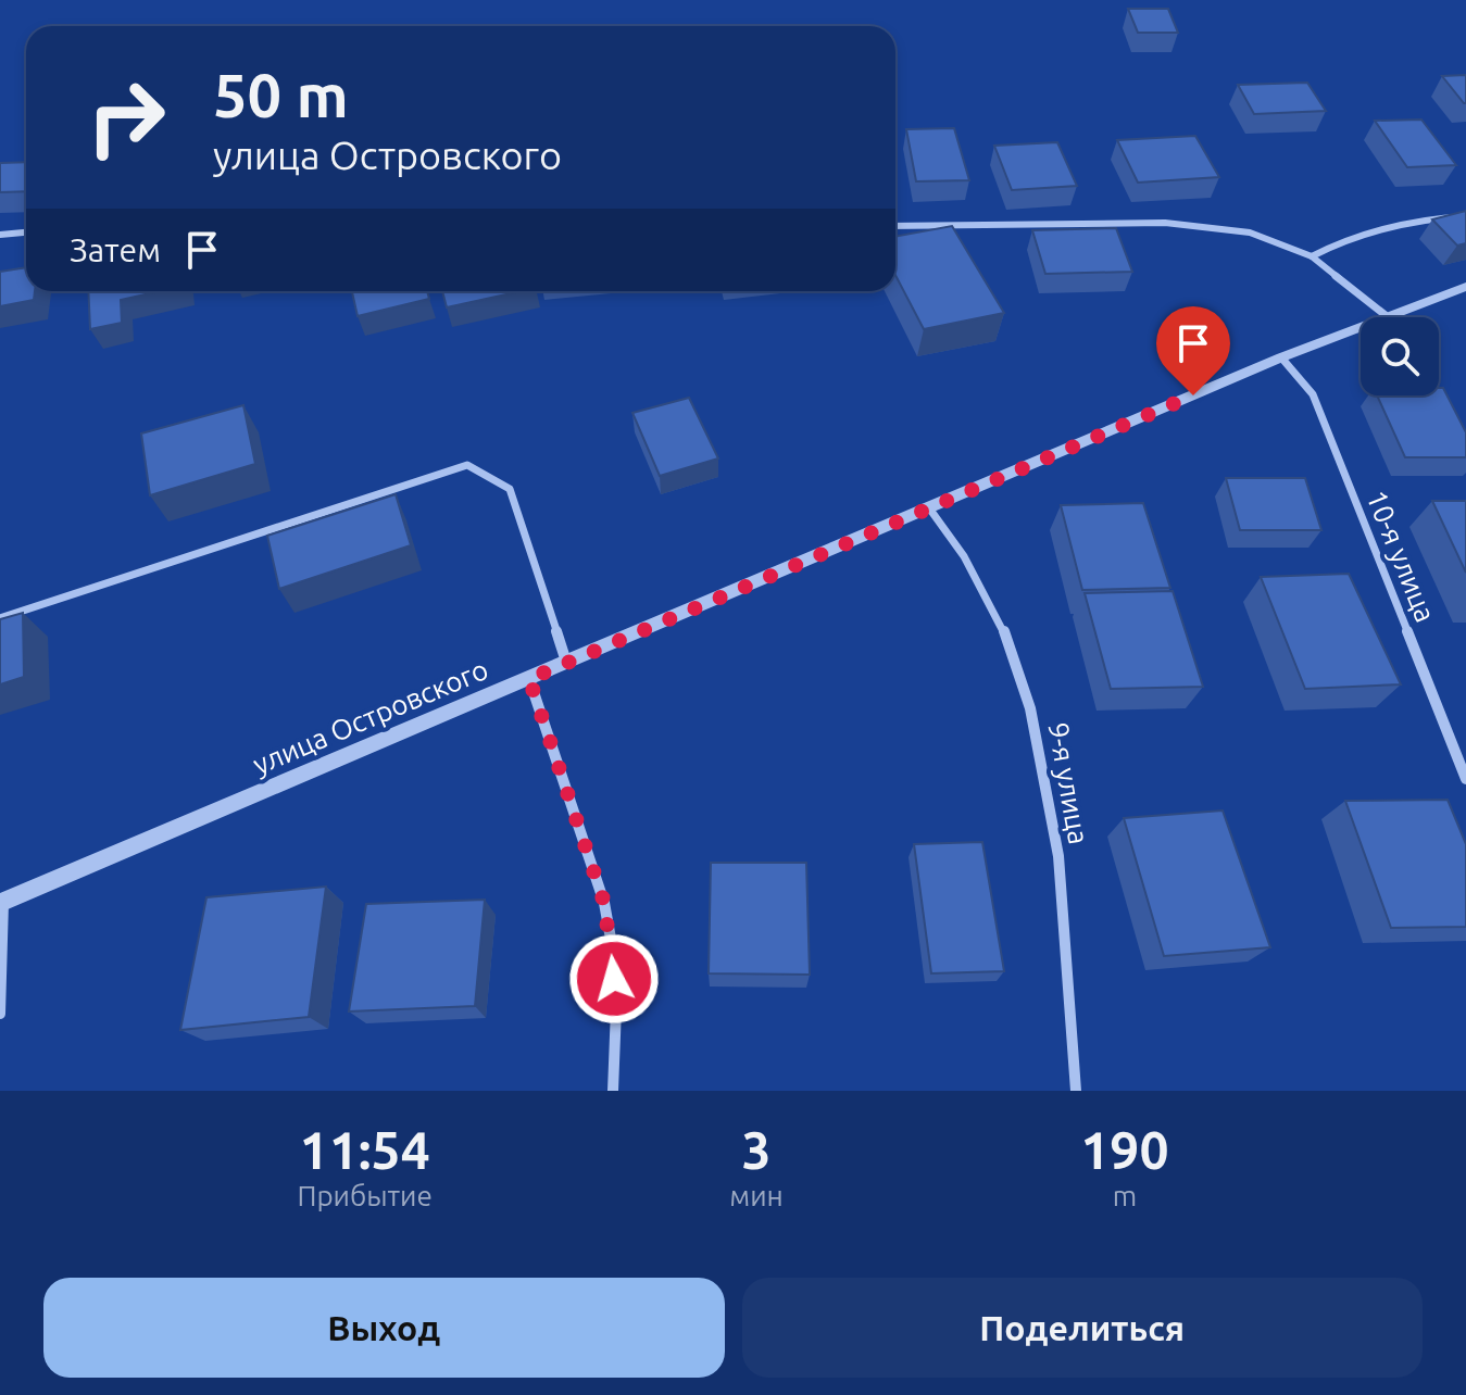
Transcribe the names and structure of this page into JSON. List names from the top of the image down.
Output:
{
  "streets": {
    "street": ["10-я улица", "улица Островского", "9-я улица"]
  },
  "crossings": [
    ["10-я улица", "улица Островского"],
    ["улица Островского", "9-я улица"]
  ],
  "page": {
    "turn": ["50 m", "улица Островского"],
    "then": "Затем",
    "eta": [
      "11:54",
      "Прибытие",
      "3",
      "мин",
      "190",
      "m"
    ],
    "buttons": ["Выход", "Поделиться"]
  }
}
